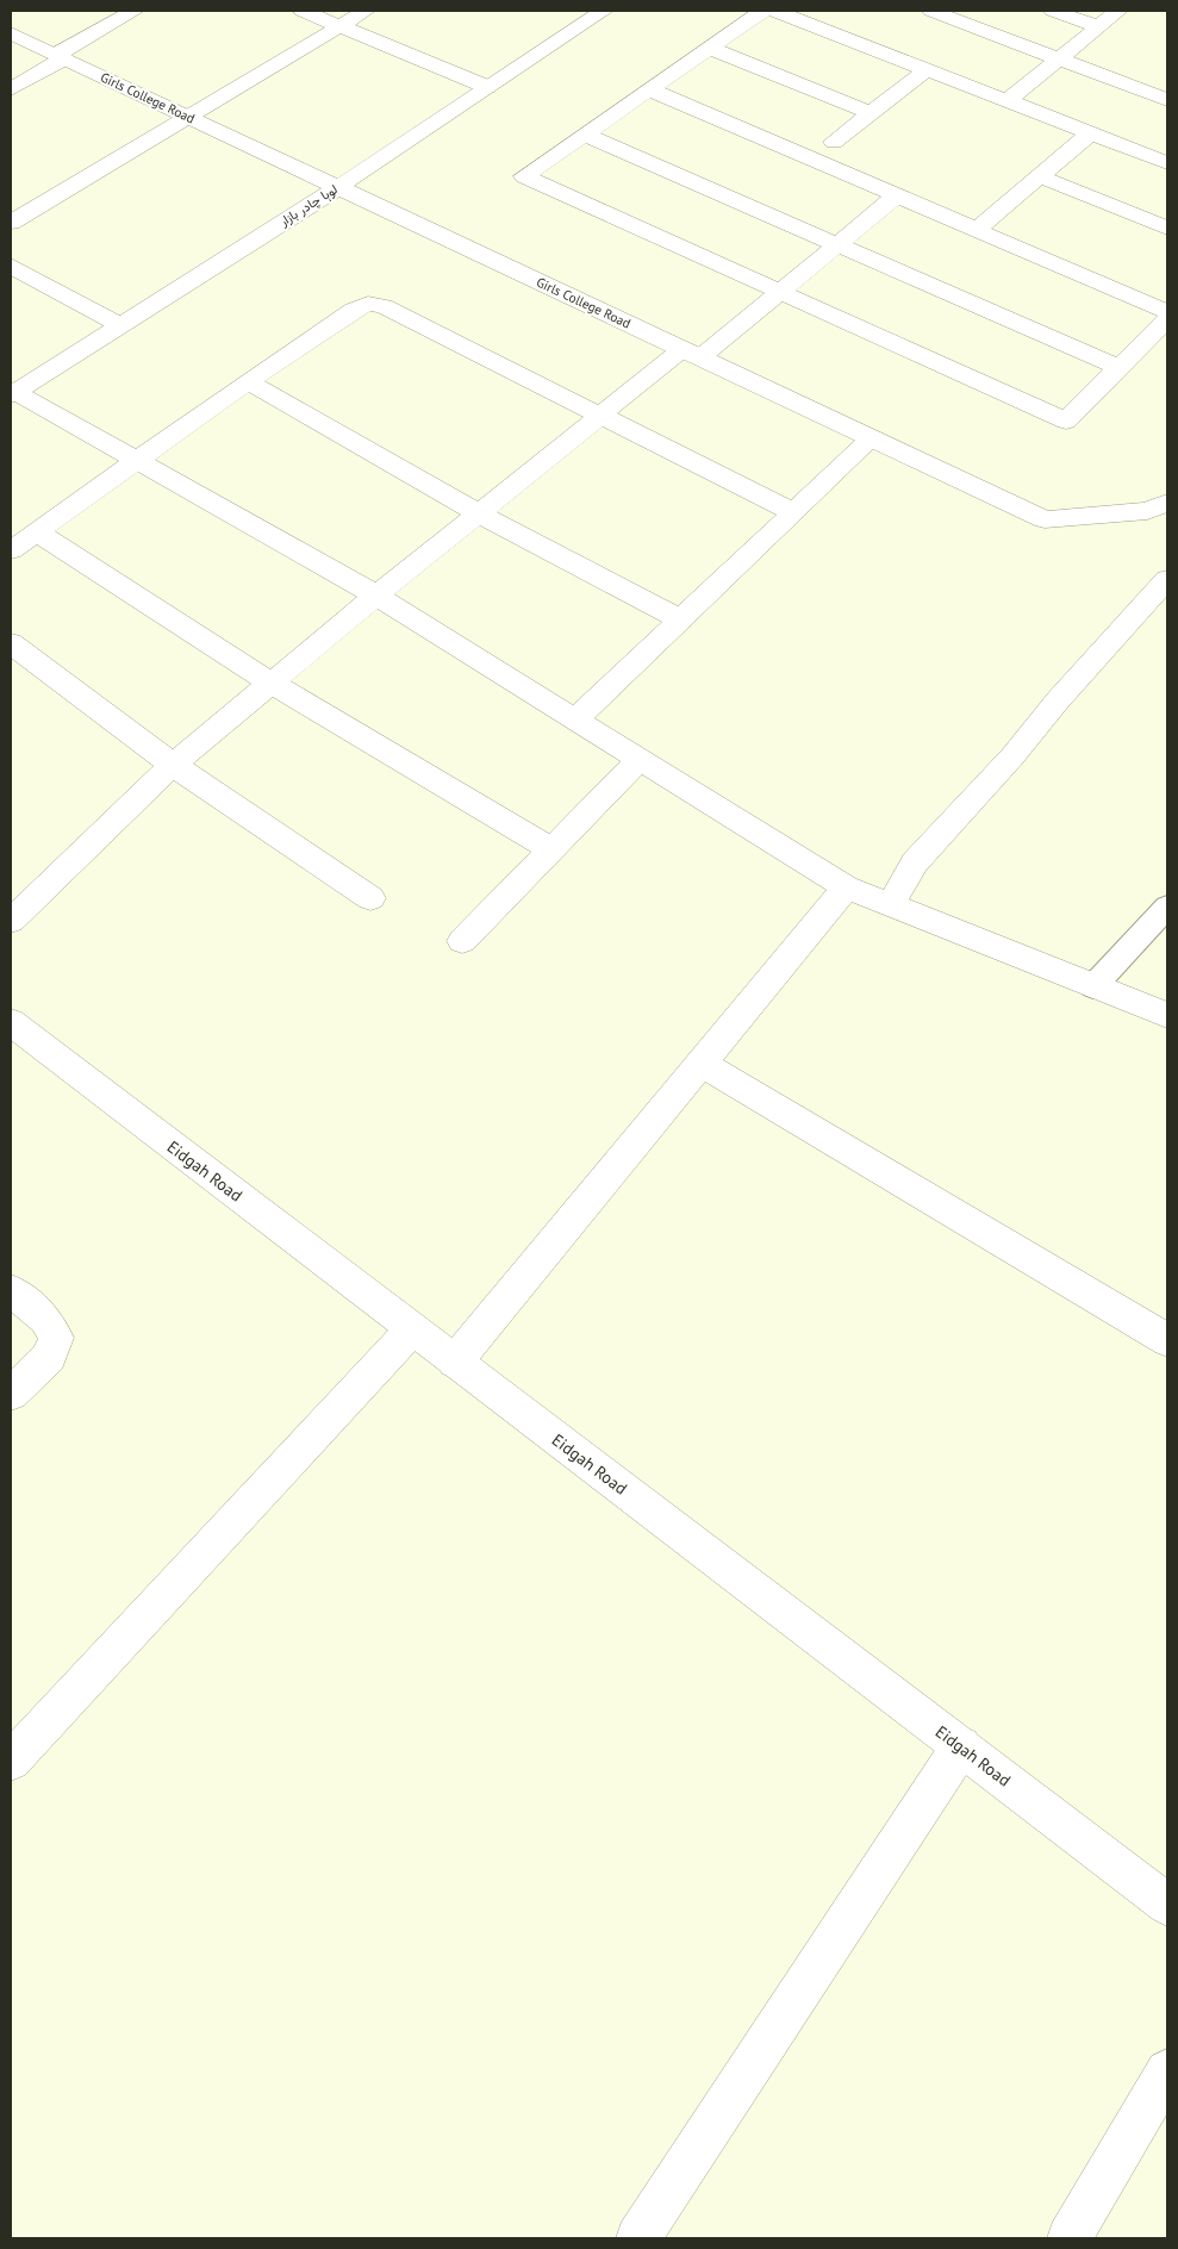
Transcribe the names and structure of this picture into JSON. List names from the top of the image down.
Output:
{
  "streets": {
    "street": ["Girls College Road", "لوہا چادر بازار", "Eidgah Road"]
  },
  "crossings": [
    ["Girls College Road", "لوہا چادر بازار"]
  ]
}
